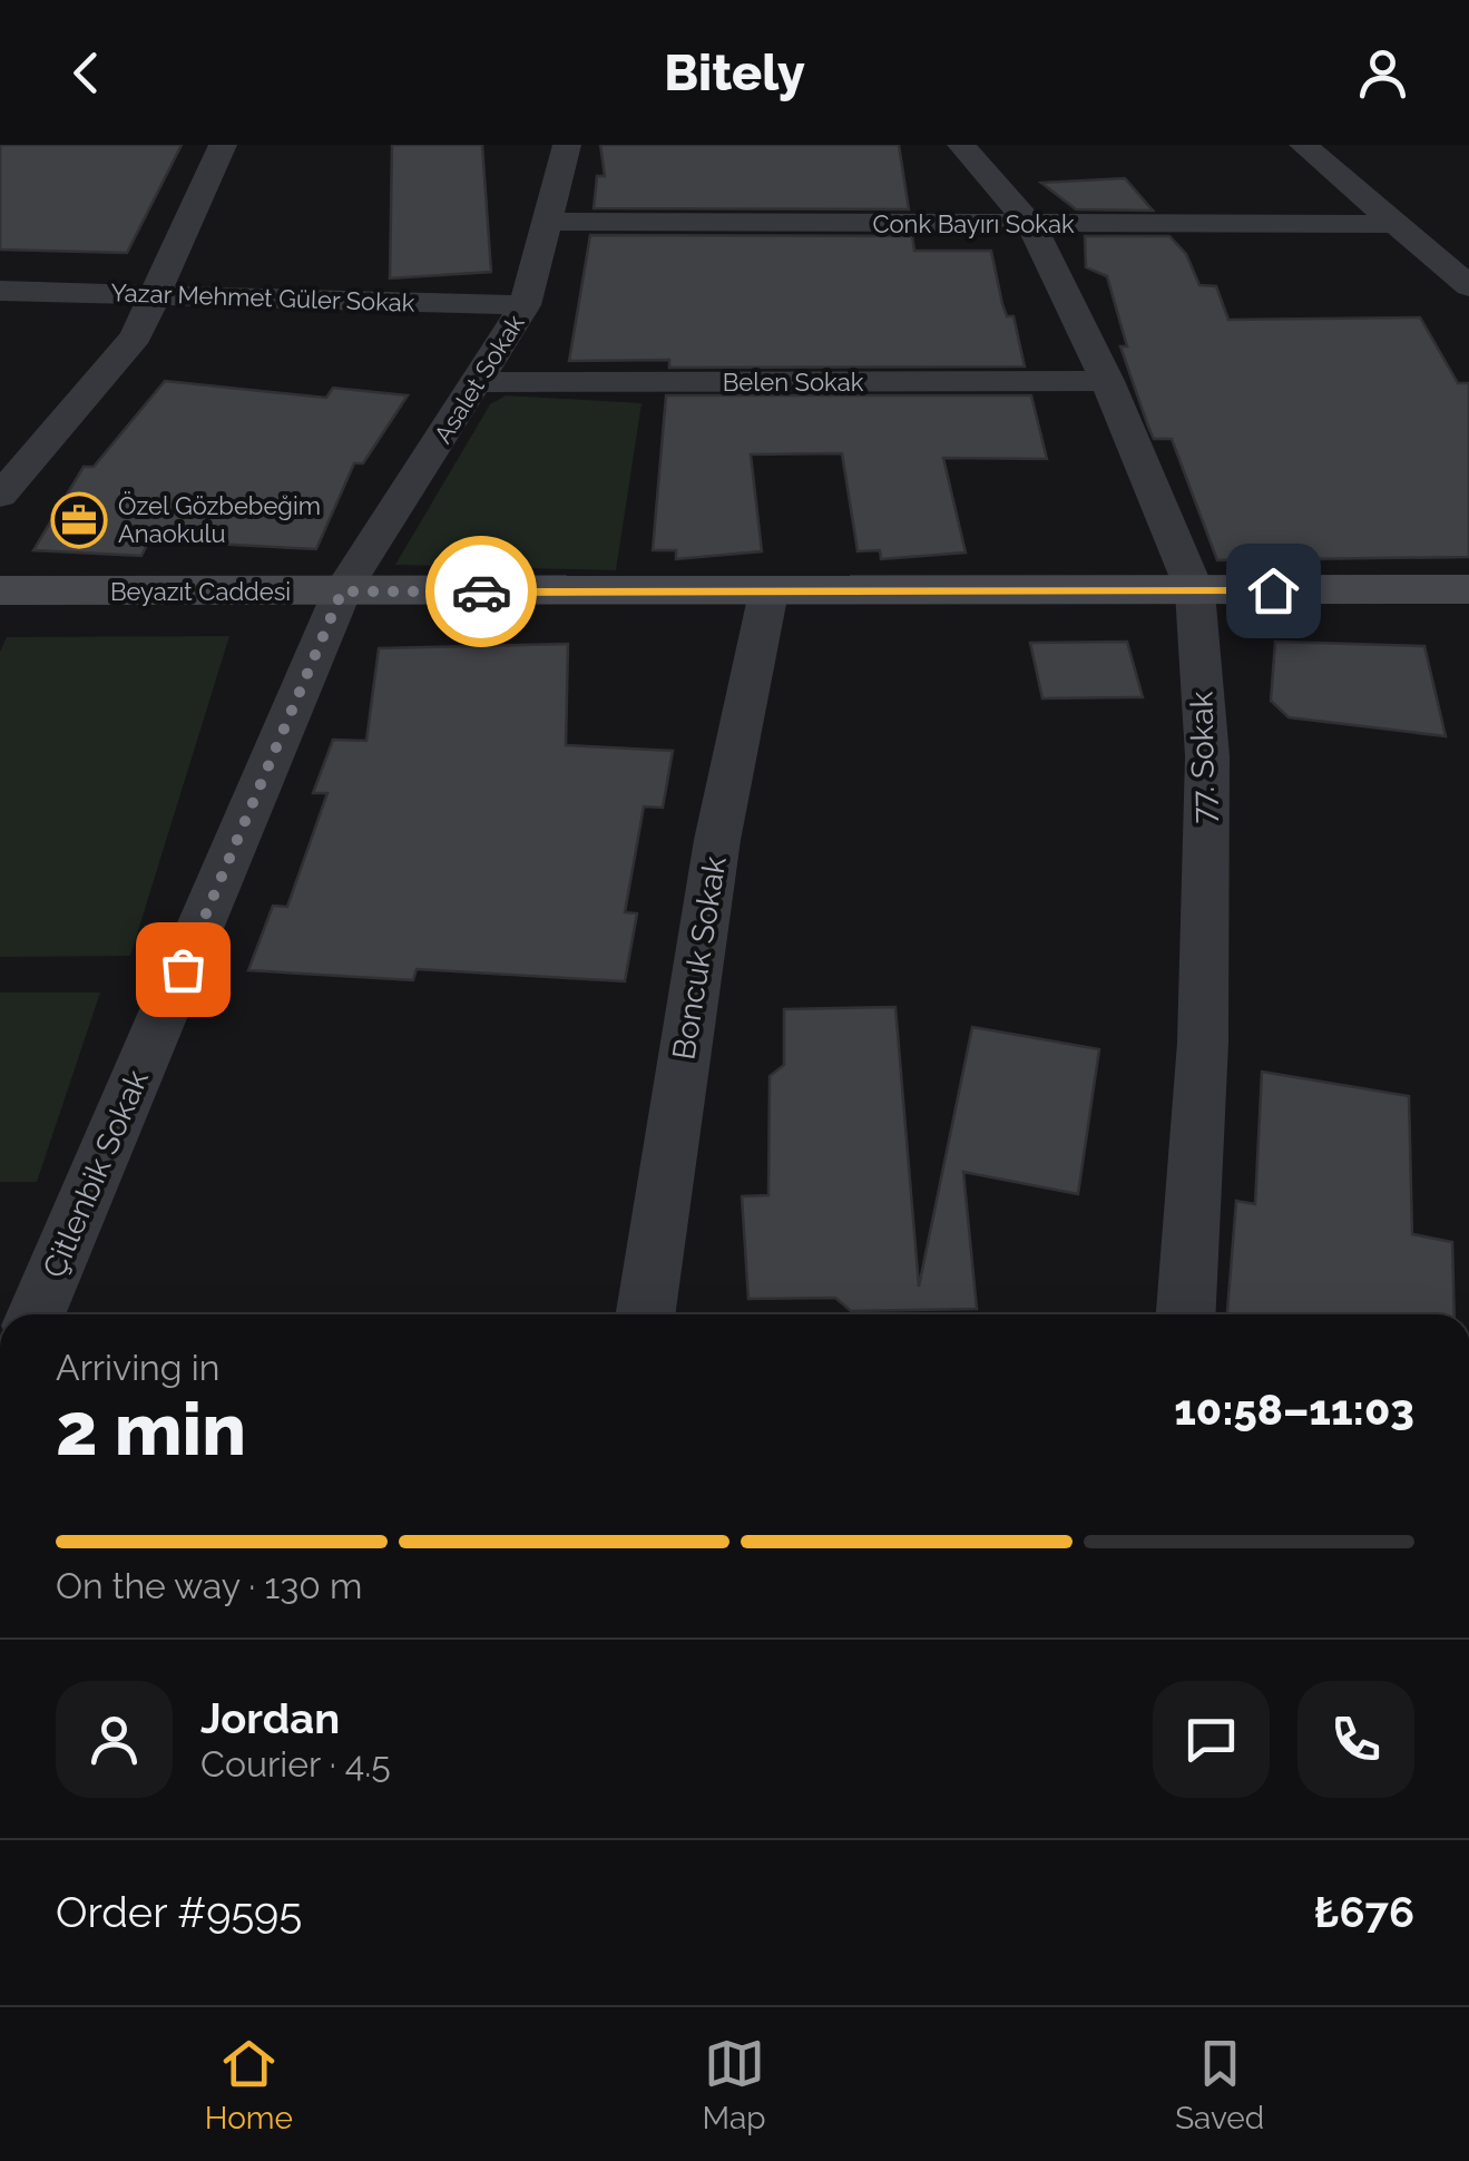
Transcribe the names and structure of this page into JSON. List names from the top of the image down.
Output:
{
  "streets": {
    "street": [
      "Conk Bayırı Sokak",
      "Yazar Mehmet Güler Sokak",
      "Asalet Sokak",
      "Belen Sokak",
      "Beyazıt Caddesi",
      "77. Sokak",
      "Boncuk Sokak",
      "Çitlenbik Sokak"
    ]
  },
  "crossings": [
    ["Conk Bayırı Sokak", "Asalet Sokak"],
    ["Conk Bayırı Sokak", "77. Sokak"],
    ["Yazar Mehmet Güler Sokak", "Asalet Sokak"],
    ["Asalet Sokak", "Belen Sokak"],
    ["Asalet Sokak", "Beyazıt Caddesi"],
    ["Asalet Sokak", "Çitlenbik Sokak"],
    ["Belen Sokak", "77. Sokak"],
    ["Beyazıt Caddesi", "77. Sokak"],
    ["Beyazıt Caddesi", "Boncuk Sokak"],
    ["Beyazıt Caddesi", "Çitlenbik Sokak"]
  ],
  "places": {
    "office": ["Özel Gözbebeğim Anaokulu"]
  },
  "page": {
    "header": "Bitely",
    "heading": ["2 min", "Arriving in", "10:58–11:03"],
    "panel": [
      "Jordan",
      "Courier · 4.5",
      "Order #9595",
      "₺676"
    ],
    "bar": "On the way · 130 m",
    "tabs": ["Home", "Map", "Saved"]
  }
}
